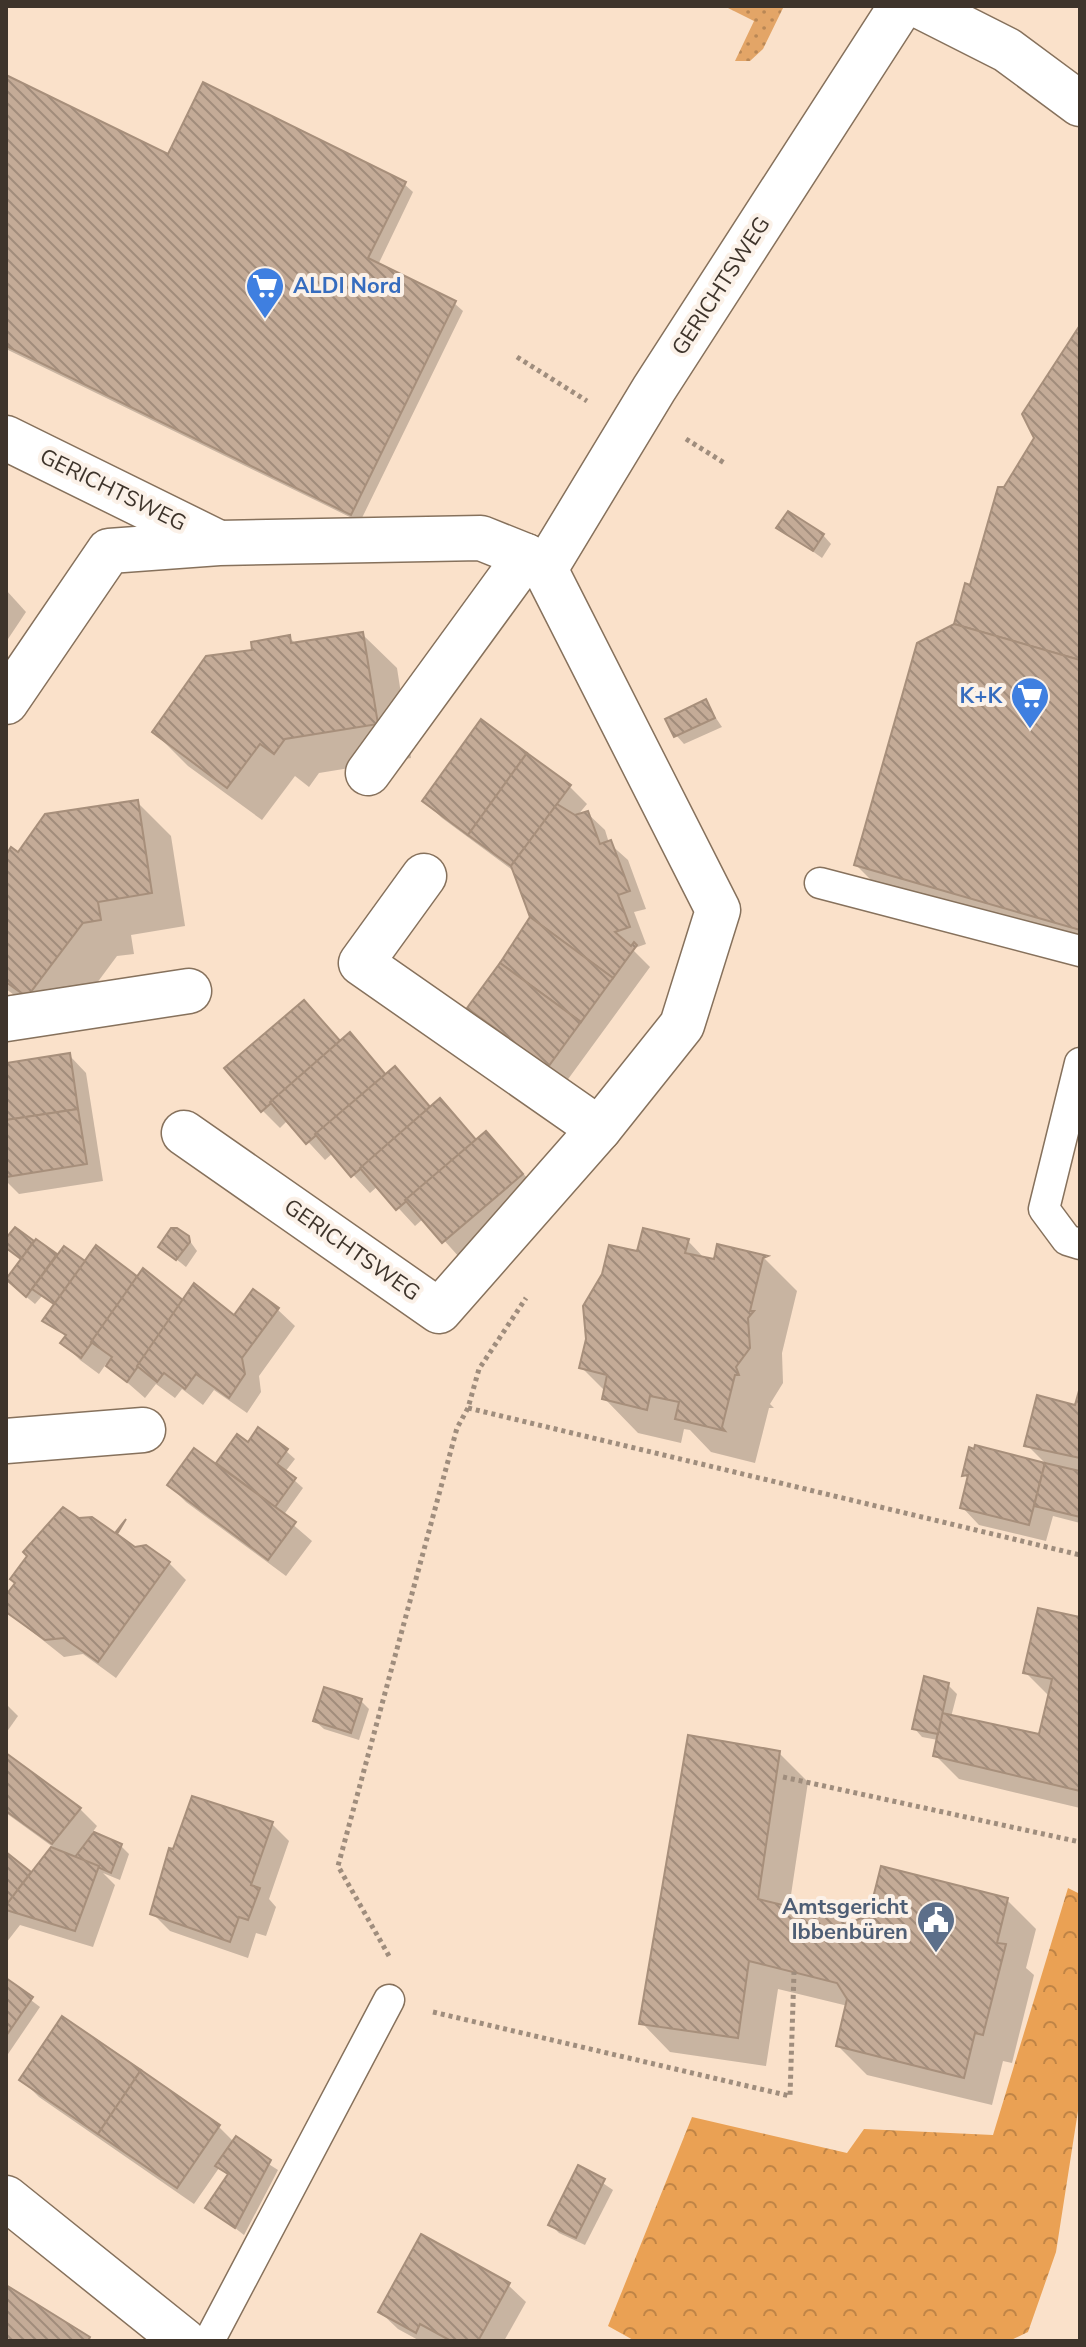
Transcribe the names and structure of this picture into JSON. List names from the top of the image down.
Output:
{
  "streets": {
    "street": ["GERICHTSWEG"]
  },
  "places": {
    "supermarket": ["ALDI Nord", "K+K"],
    "public building": ["Amtsgericht Ibbenbüren"]
  }
}
